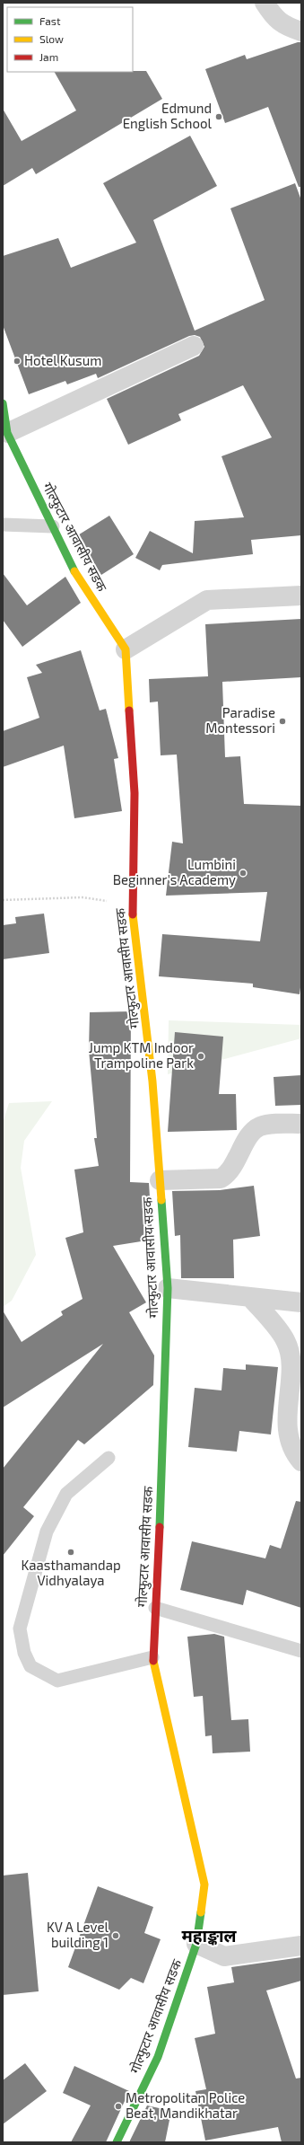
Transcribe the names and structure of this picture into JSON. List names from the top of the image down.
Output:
{
  "streets": {
    "main road": ["गोल्फुटार आवासीय सडक"]
  },
  "districts": ["महाङ्काल"],
  "places": [
    "Edmund English School",
    "Hotel Kusum",
    "Paradise Montessori",
    "Lumbini Beginner's Academy",
    "Jump KTM Indoor Trampoline Park",
    "Kaasthamandap Vidhyalaya",
    "KV A Level building 1",
    "Metropolitan Police Beat, Mandikhatar"
  ],
  "legend": ["Fast", "Slow", "Jam"]
}
